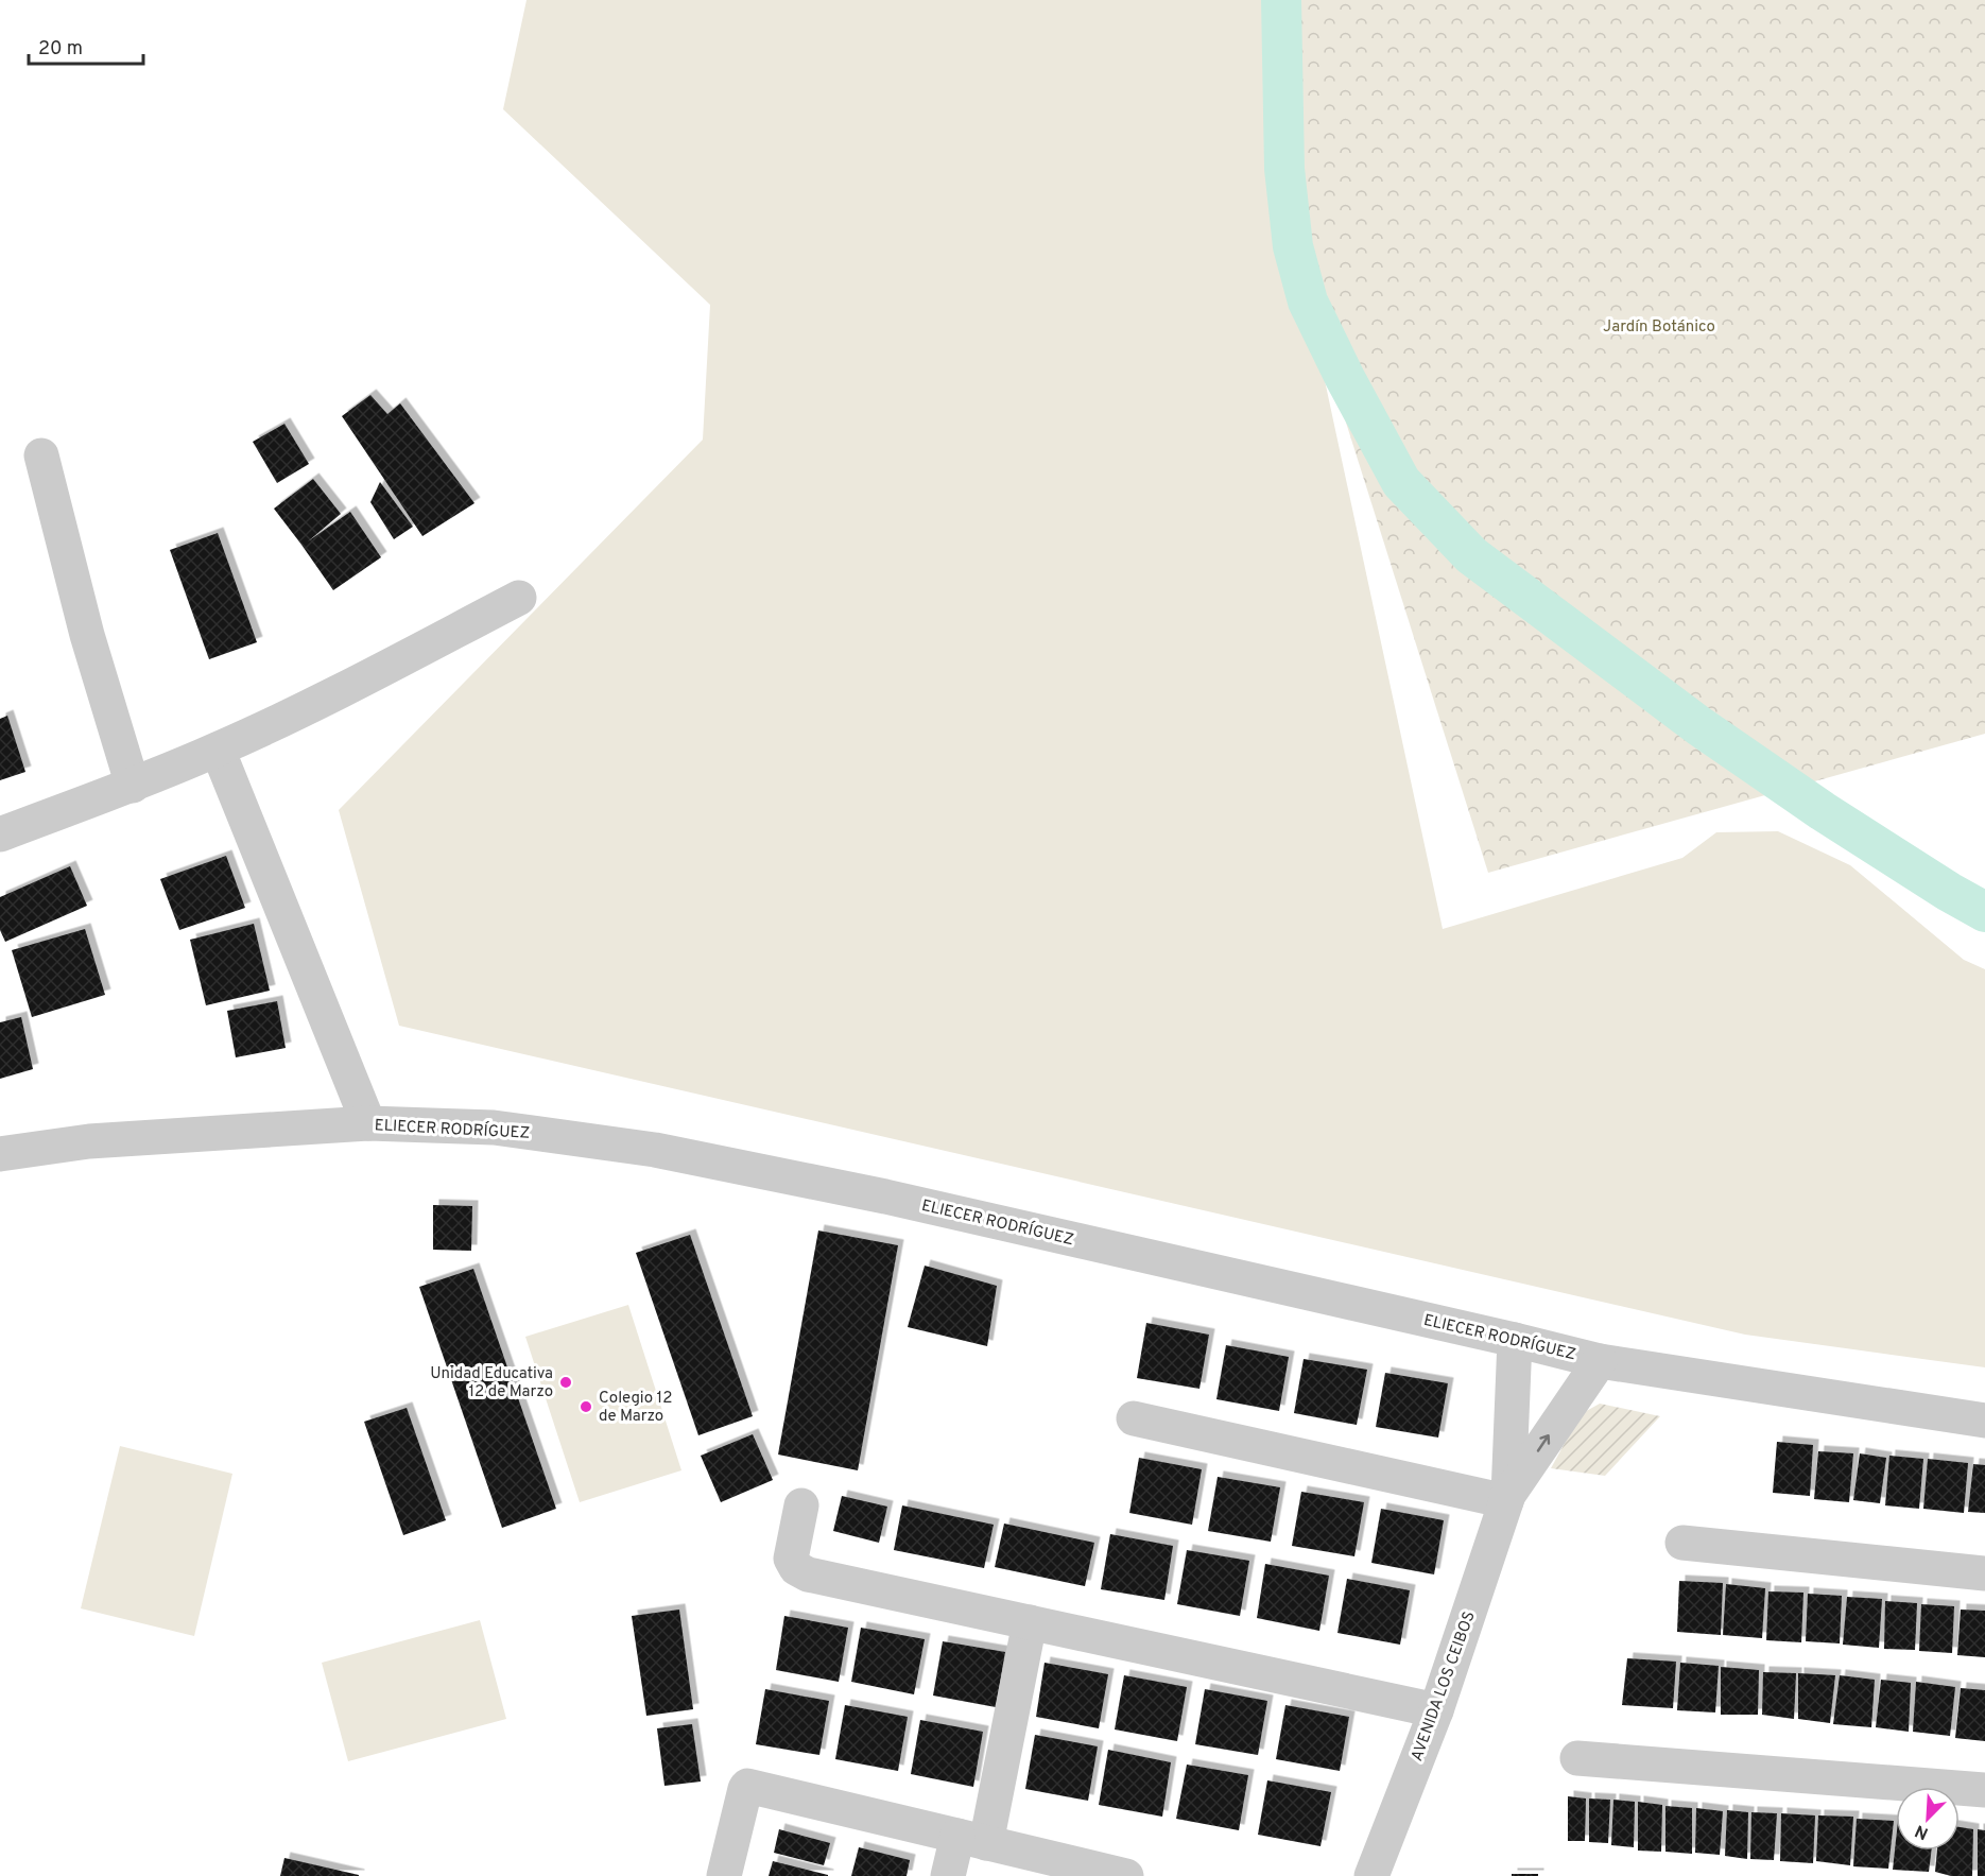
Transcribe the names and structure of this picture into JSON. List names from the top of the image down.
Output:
{
  "streets": {
    "street": ["ELIECER RODRÍGUEZ", "AVENIDA LOS CEIBOS"]
  },
  "parks": ["Jardín Botánico"],
  "places": ["Unidad Educativa 12 de Marzo", "Colegio 12 de Marzo"],
  "scale_bar": "20 m",
  "north": "bottom left"
}
